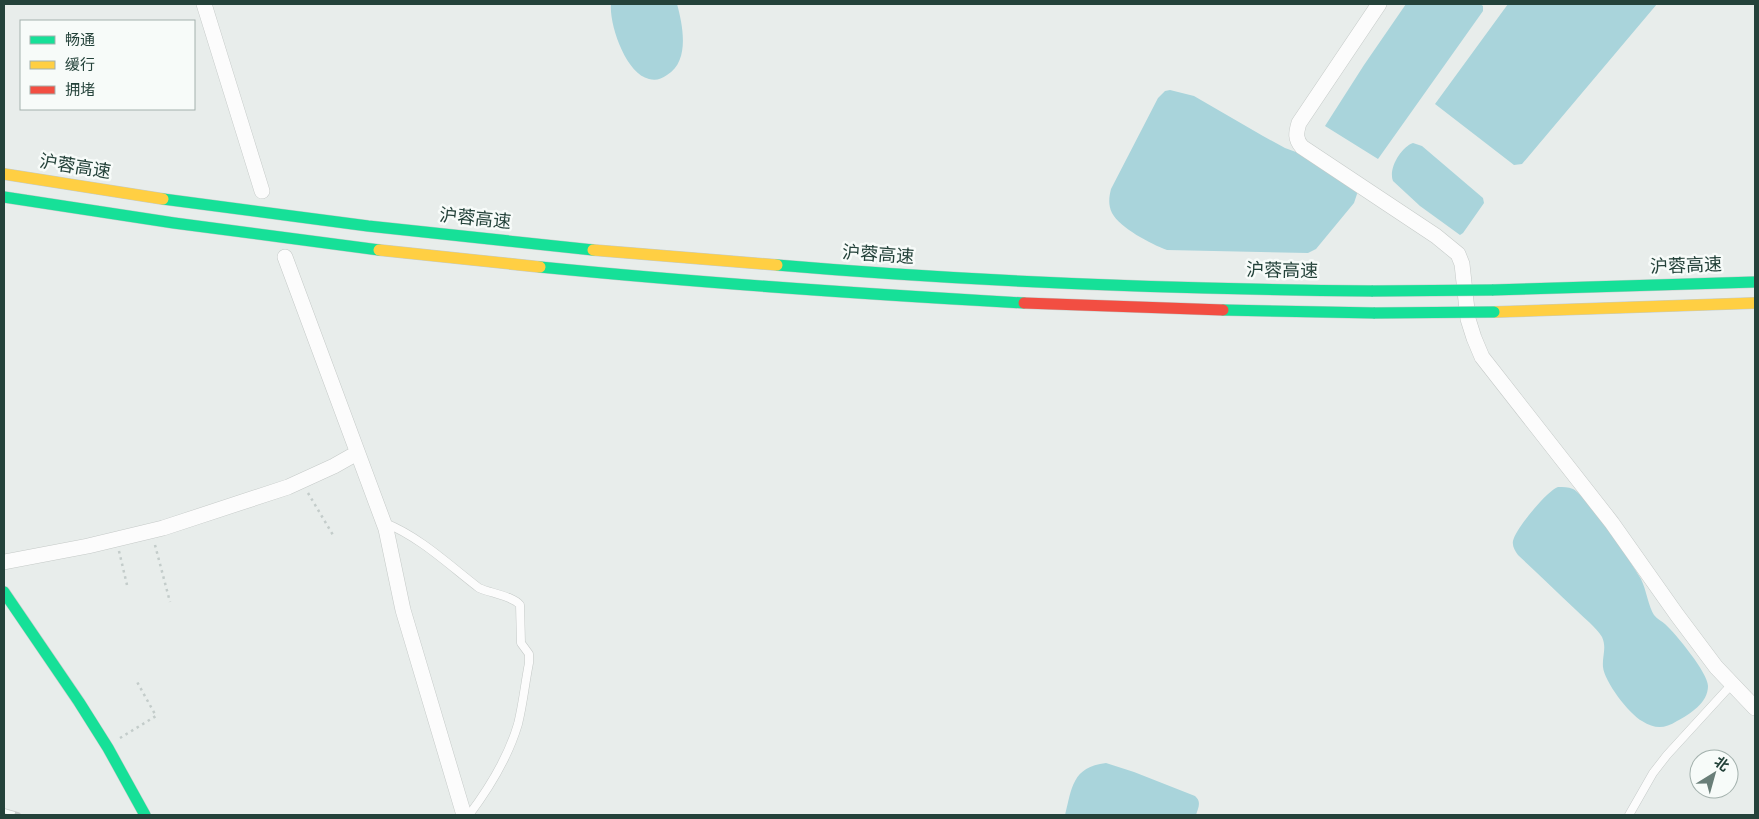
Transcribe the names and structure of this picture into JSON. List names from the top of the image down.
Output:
{
  "streets": {
    "main road": ["沪蓉高速"]
  },
  "legend": ["畅通", "缓行", "拥堵"],
  "north": "top right"
}
